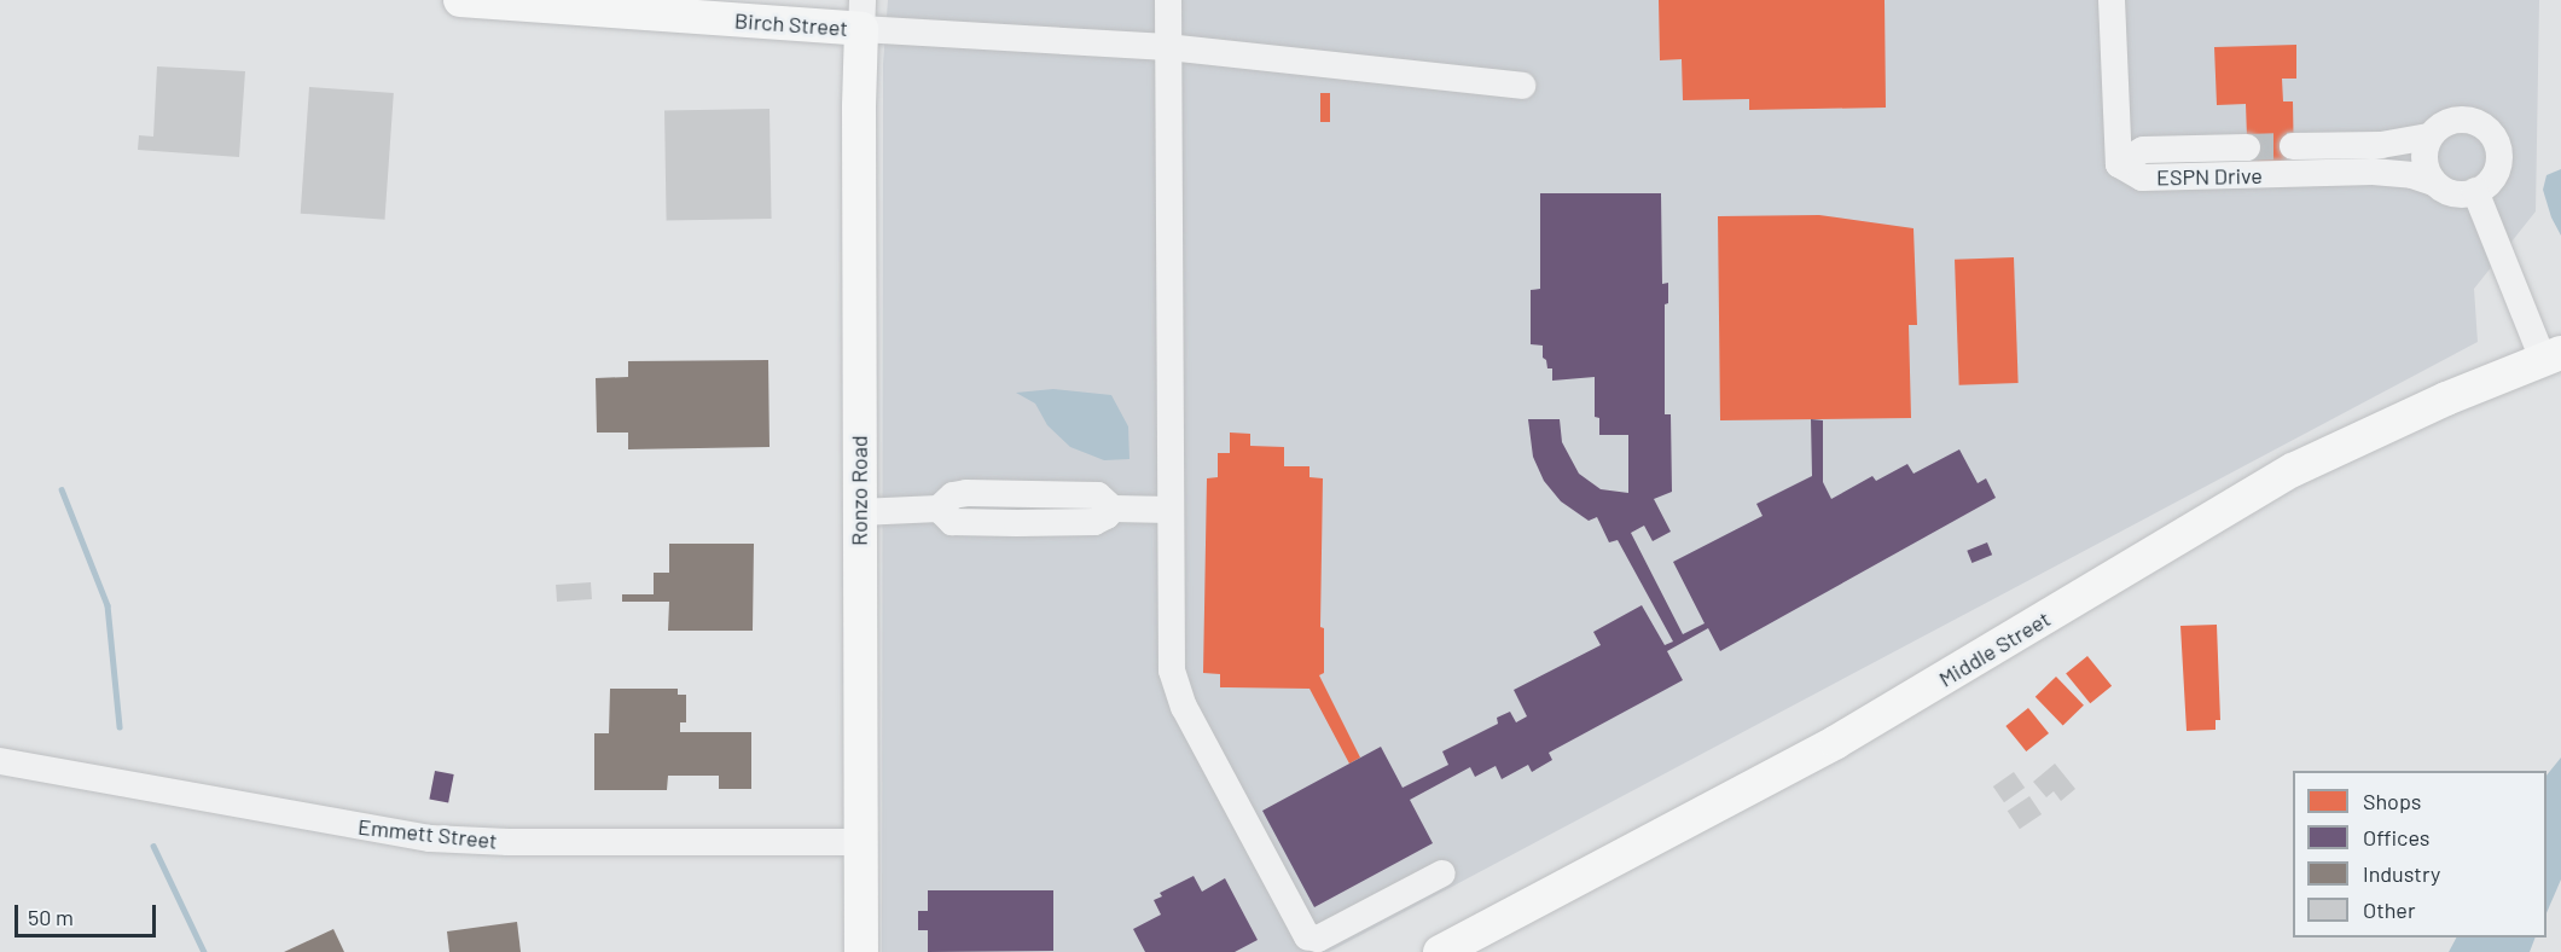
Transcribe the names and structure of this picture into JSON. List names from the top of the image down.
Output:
{
  "streets": {
    "main road": ["Birch Street", "Ronzo Road", "Middle Street"],
    "street": ["ESPN Drive", "Emmett Street"]
  },
  "crossings": [
    ["Birch Street", "Ronzo Road"],
    ["Ronzo Road", "Emmett Street"]
  ],
  "legend": [
    "Shops",
    "Offices",
    "Industry",
    "Other"
  ],
  "scale_bar": "50 m"
}
